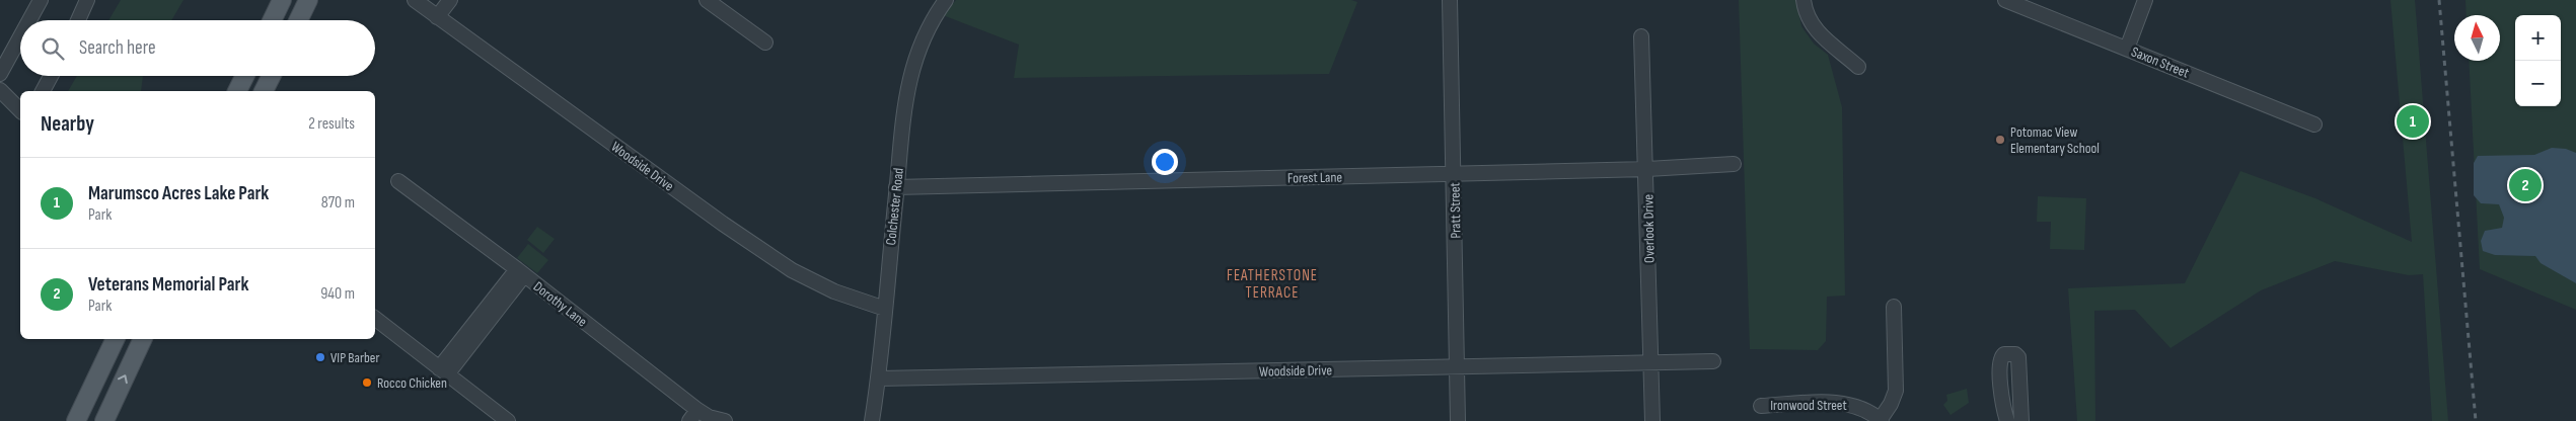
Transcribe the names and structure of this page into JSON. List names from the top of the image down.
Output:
{
  "streets": {
    "street": [
      "Saxon Street",
      "Woodside Drive",
      "Forest Lane",
      "Colchester Road",
      "Pratt Street",
      "Overlook Drive",
      "Dorothy Lane",
      "Ironwood Street"
    ]
  },
  "crossings": [
    ["Woodside Drive", "Colchester Road"],
    ["Woodside Drive", "Pratt Street"],
    ["Woodside Drive", "Overlook Drive"],
    ["Forest Lane", "Colchester Road"],
    ["Forest Lane", "Pratt Street"],
    ["Forest Lane", "Overlook Drive"]
  ],
  "districts": ["FEATHERSTONE TERRACE"],
  "places": ["Potomac View Elementary School", "VIP Barber", "Rocco Chicken"],
  "north": "top",
  "page": {
    "map_buttons": ["+", "−"],
    "search": "Search here",
    "heading": ["Nearby", "2 results"],
    "pins": ["1", "2"],
    "list": [
      {
        "mark": "1",
        "name": "Marumsco Acres Lake Park",
        "note": "Park",
        "value": "870 m"
      },
      {
        "mark": "2",
        "name": "Veterans Memorial Park",
        "note": "Park",
        "value": "940 m"
      }
    ]
  }
}
